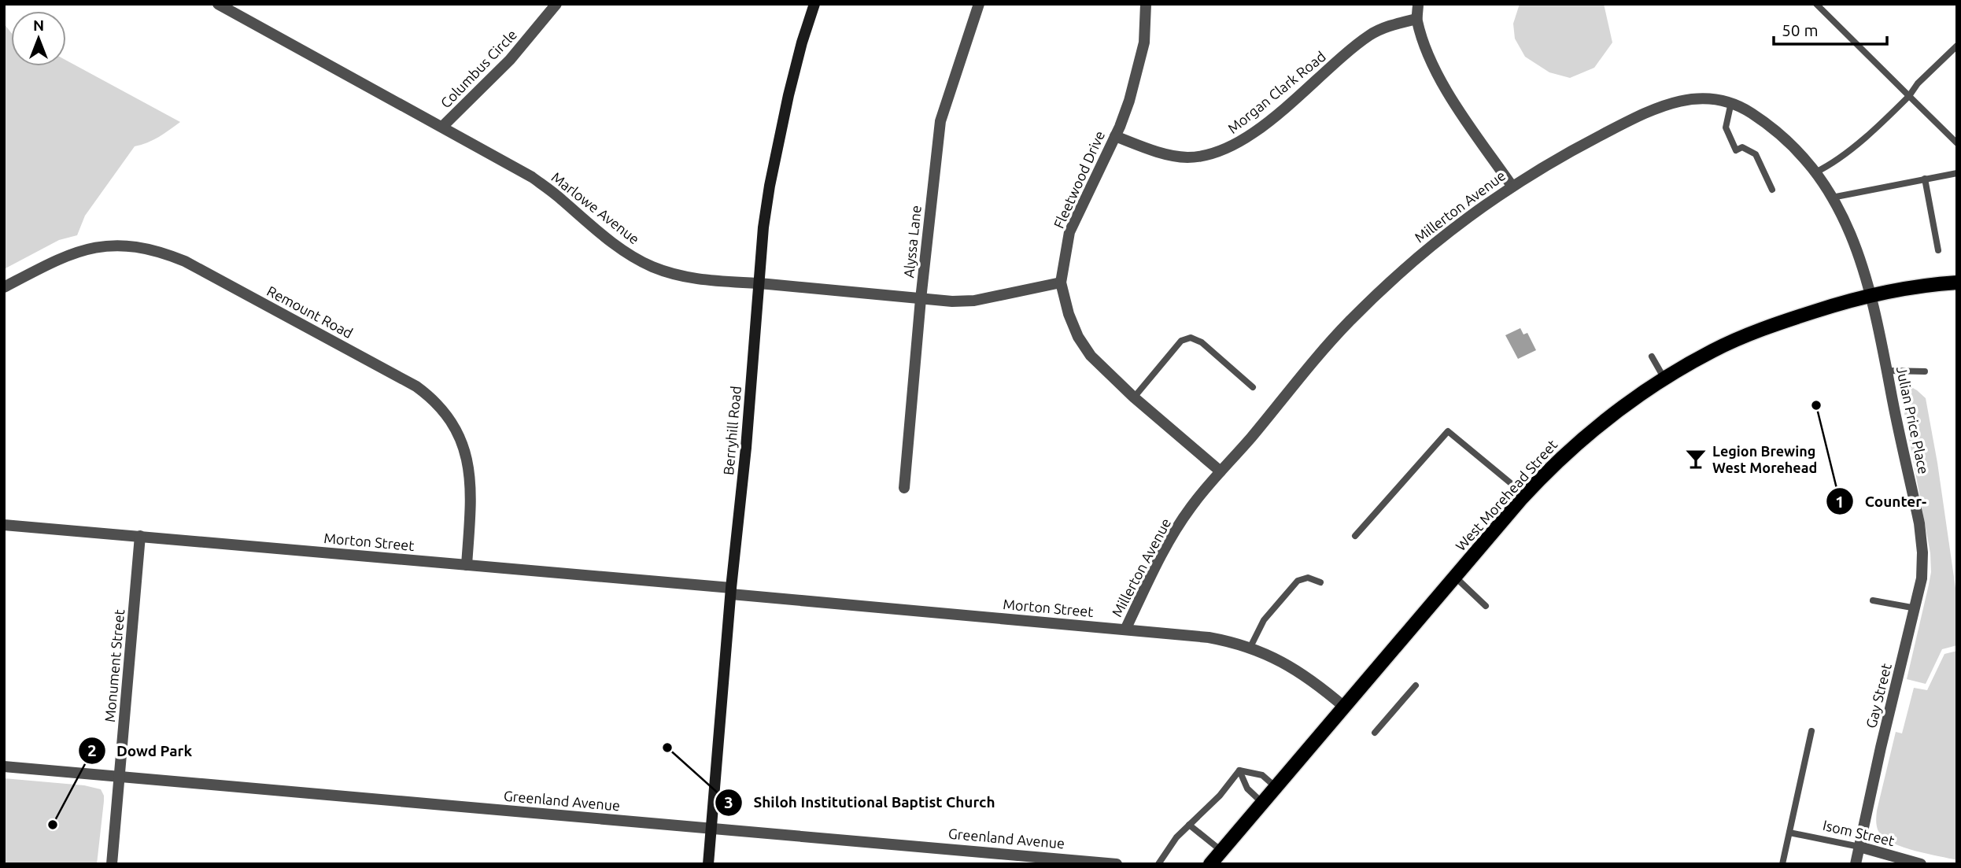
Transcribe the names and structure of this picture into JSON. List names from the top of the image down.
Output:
{
  "streets": {
    "main road": ["West Morehead Street"],
    "street": [
      "Columbus Circle",
      "Morgan Clark Road",
      "Fleetwood Drive",
      "Millerton Avenue",
      "Marlowe Avenue",
      "Alyssa Lane",
      "Remount Road",
      "Julian Price Place",
      "Berryhill Road",
      "Morton Street",
      "Monument Street",
      "Gay Street",
      "Greenland Avenue",
      "Isom Street"
    ]
  },
  "crossings": [
    ["Columbus Circle", "Marlowe Avenue"],
    ["Morgan Clark Road", "Fleetwood Drive"],
    ["Fleetwood Drive", "Millerton Avenue"],
    ["Fleetwood Drive", "Marlowe Avenue"],
    ["Millerton Avenue", "Julian Price Place"],
    ["Millerton Avenue", "West Morehead Street"],
    ["Millerton Avenue", "Morton Street"],
    ["Marlowe Avenue", "Alyssa Lane"],
    ["Marlowe Avenue", "Berryhill Road"],
    ["Remount Road", "Morton Street"],
    ["Julian Price Place", "West Morehead Street"],
    ["Julian Price Place", "Gay Street"],
    ["Berryhill Road", "Morton Street"],
    ["Berryhill Road", "Greenland Avenue"],
    ["West Morehead Street", "Morton Street"],
    ["Morton Street", "Monument Street"],
    ["Monument Street", "Greenland Avenue"],
    ["Gay Street", "Isom Street"]
  ],
  "places": {
    "other": ["Counter-", "Shiloh Institutional Baptist Church", "Dowd Park"],
    "bar": ["Legion Brewing West Morehead"]
  },
  "scale_bar": "50 m",
  "north": "top"
}
